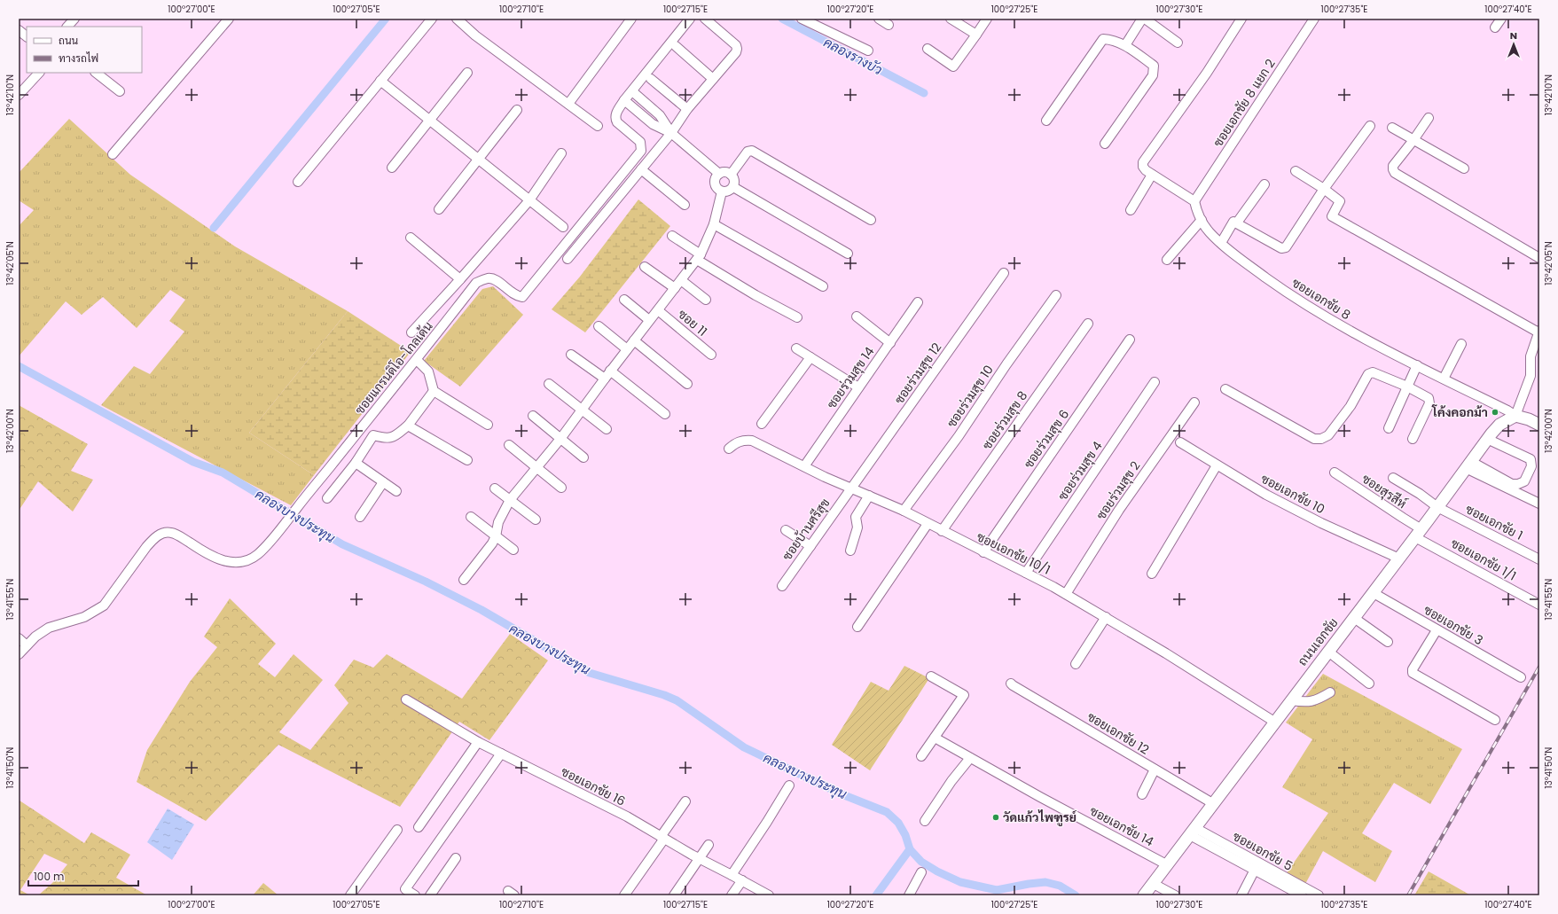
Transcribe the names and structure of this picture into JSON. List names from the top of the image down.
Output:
{
  "streets": {
    "main road": ["ถนนเอกชัย"],
    "street": [
      "ซอยเอกชัย 8 แยก 2",
      "ซอยเอกชัย 8",
      "ซอย 11",
      "ซอยแกรนดิโอ-โกลเด้น",
      "ซอยร่วมสุข 12",
      "ซอยร่วมสุข 14",
      "ซอยร่วมสุข 10",
      "ซอยร่วมสุข 8",
      "ซอยร่วมสุข 6",
      "ซอยร่วมสุข 4",
      "ซอยร่วมสุข 2",
      "ซอยสุรสีห์",
      "ซอยเอกชัย 10",
      "ซอยเอกชัย 1",
      "ซอยบ้านศรีสุข",
      "ซอยเอกชัย 10/1",
      "ซอยเอกชัย 1/1",
      "ซอยเอกชัย 3",
      "ซอยเอกชัย 12",
      "ซอยเอกชัย 16",
      "ซอยเอกชัย 14",
      "ซอยเอกชัย 5"
    ]
  },
  "crossings": [
    ["ซอยเอกชัย 8 แยก 2", "ซอยเอกชัย 8"],
    ["ซอยเอกชัย 8", "ถนนเอกชัย"],
    ["ซอยร่วมสุข 12", "ซอยบ้านศรีสุข"],
    ["ซอยร่วมสุข 12", "ซอยเอกชัย 10/1"],
    ["ซอยร่วมสุข 14", "ซอยเอกชัย 10/1"],
    ["ซอยร่วมสุข 10", "ซอยเอกชัย 10/1"],
    ["ซอยร่วมสุข 8", "ซอยเอกชัย 10/1"],
    ["ซอยร่วมสุข 6", "ซอยเอกชัย 10/1"],
    ["ซอยร่วมสุข 4", "ซอยเอกชัย 10/1"],
    ["ซอยร่วมสุข 2", "ซอยเอกชัย 10/1"],
    ["ซอยสุรสีห์", "ซอยเอกชัย 1/1"],
    ["ซอยสุรสีห์", "ถนนเอกชัย"],
    ["ซอยเอกชัย 10", "ถนนเอกชัย"],
    ["ซอยเอกชัย 1", "ถนนเอกชัย"],
    ["ซอยบ้านศรีสุข", "ซอยเอกชัย 10/1"],
    ["ซอยเอกชัย 10/1", "ถนนเอกชัย"],
    ["ซอยเอกชัย 1/1", "ถนนเอกชัย"],
    ["ซอยเอกชัย 3", "ถนนเอกชัย"],
    ["ถนนเอกชัย", "ซอยเอกชัย 12"],
    ["ถนนเอกชัย", "ซอยเอกชัย 14"],
    ["ถนนเอกชัย", "ซอยเอกชัย 5"]
  ],
  "water": ["คลองรางบัว", "คลองบางประทุน"],
  "places": ["โค้งคอกม้า", "วัดแก้วไพฑูรย์"],
  "legend": ["ถนน", "ทางรถไฟ"],
  "scale_bar": "100 m",
  "north": "top",
  "coordinates": [
    "100°27'00\"E",
    "100°27'05\"E",
    "100°27'10\"E",
    "100°27'15\"E",
    "100°27'20\"E",
    "100°27'25\"E",
    "100°27'30\"E",
    "100°27'35\"E",
    "100°27'40\"E",
    "13°42'10\"N",
    "13°42'05\"N",
    "13°42'00\"N",
    "13°41'55\"N",
    "13°41'50\"N"
  ]
}
